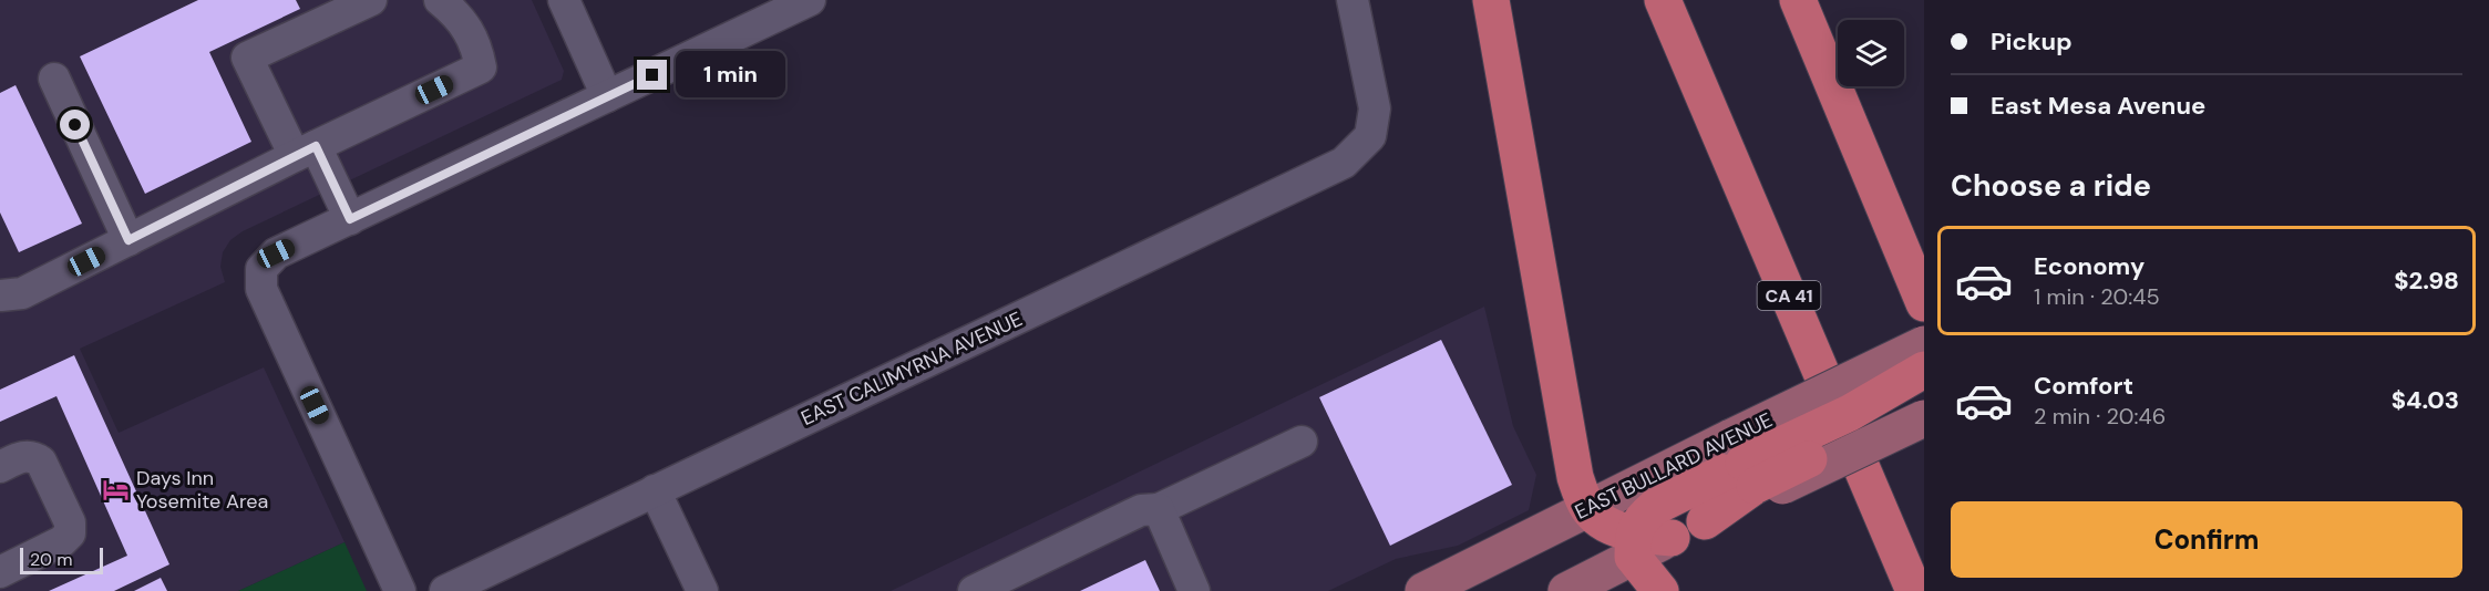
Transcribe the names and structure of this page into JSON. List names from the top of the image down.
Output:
{
  "streets": {
    "highway": ["CA 41"],
    "main road": ["EAST BULLARD AVENUE"],
    "street": ["EAST CALIMYRNA AVENUE"]
  },
  "places": {
    "hotel": ["Days Inn Yosemite Area"]
  },
  "scale_bar": "20 m",
  "page": {
    "banner": ["Pickup", "East Mesa Avenue"],
    "bubble": "1 min",
    "heading": "Choose a ride",
    "list": [
      {
        "name": "Economy",
        "note": "1 min · 20:45",
        "value": "$2.98"
      },
      {
        "name": "Comfort",
        "note": "2 min · 20:46",
        "value": "$4.03"
      }
    ],
    "buttons": "Confirm",
    "scale": "20 m"
  }
}
